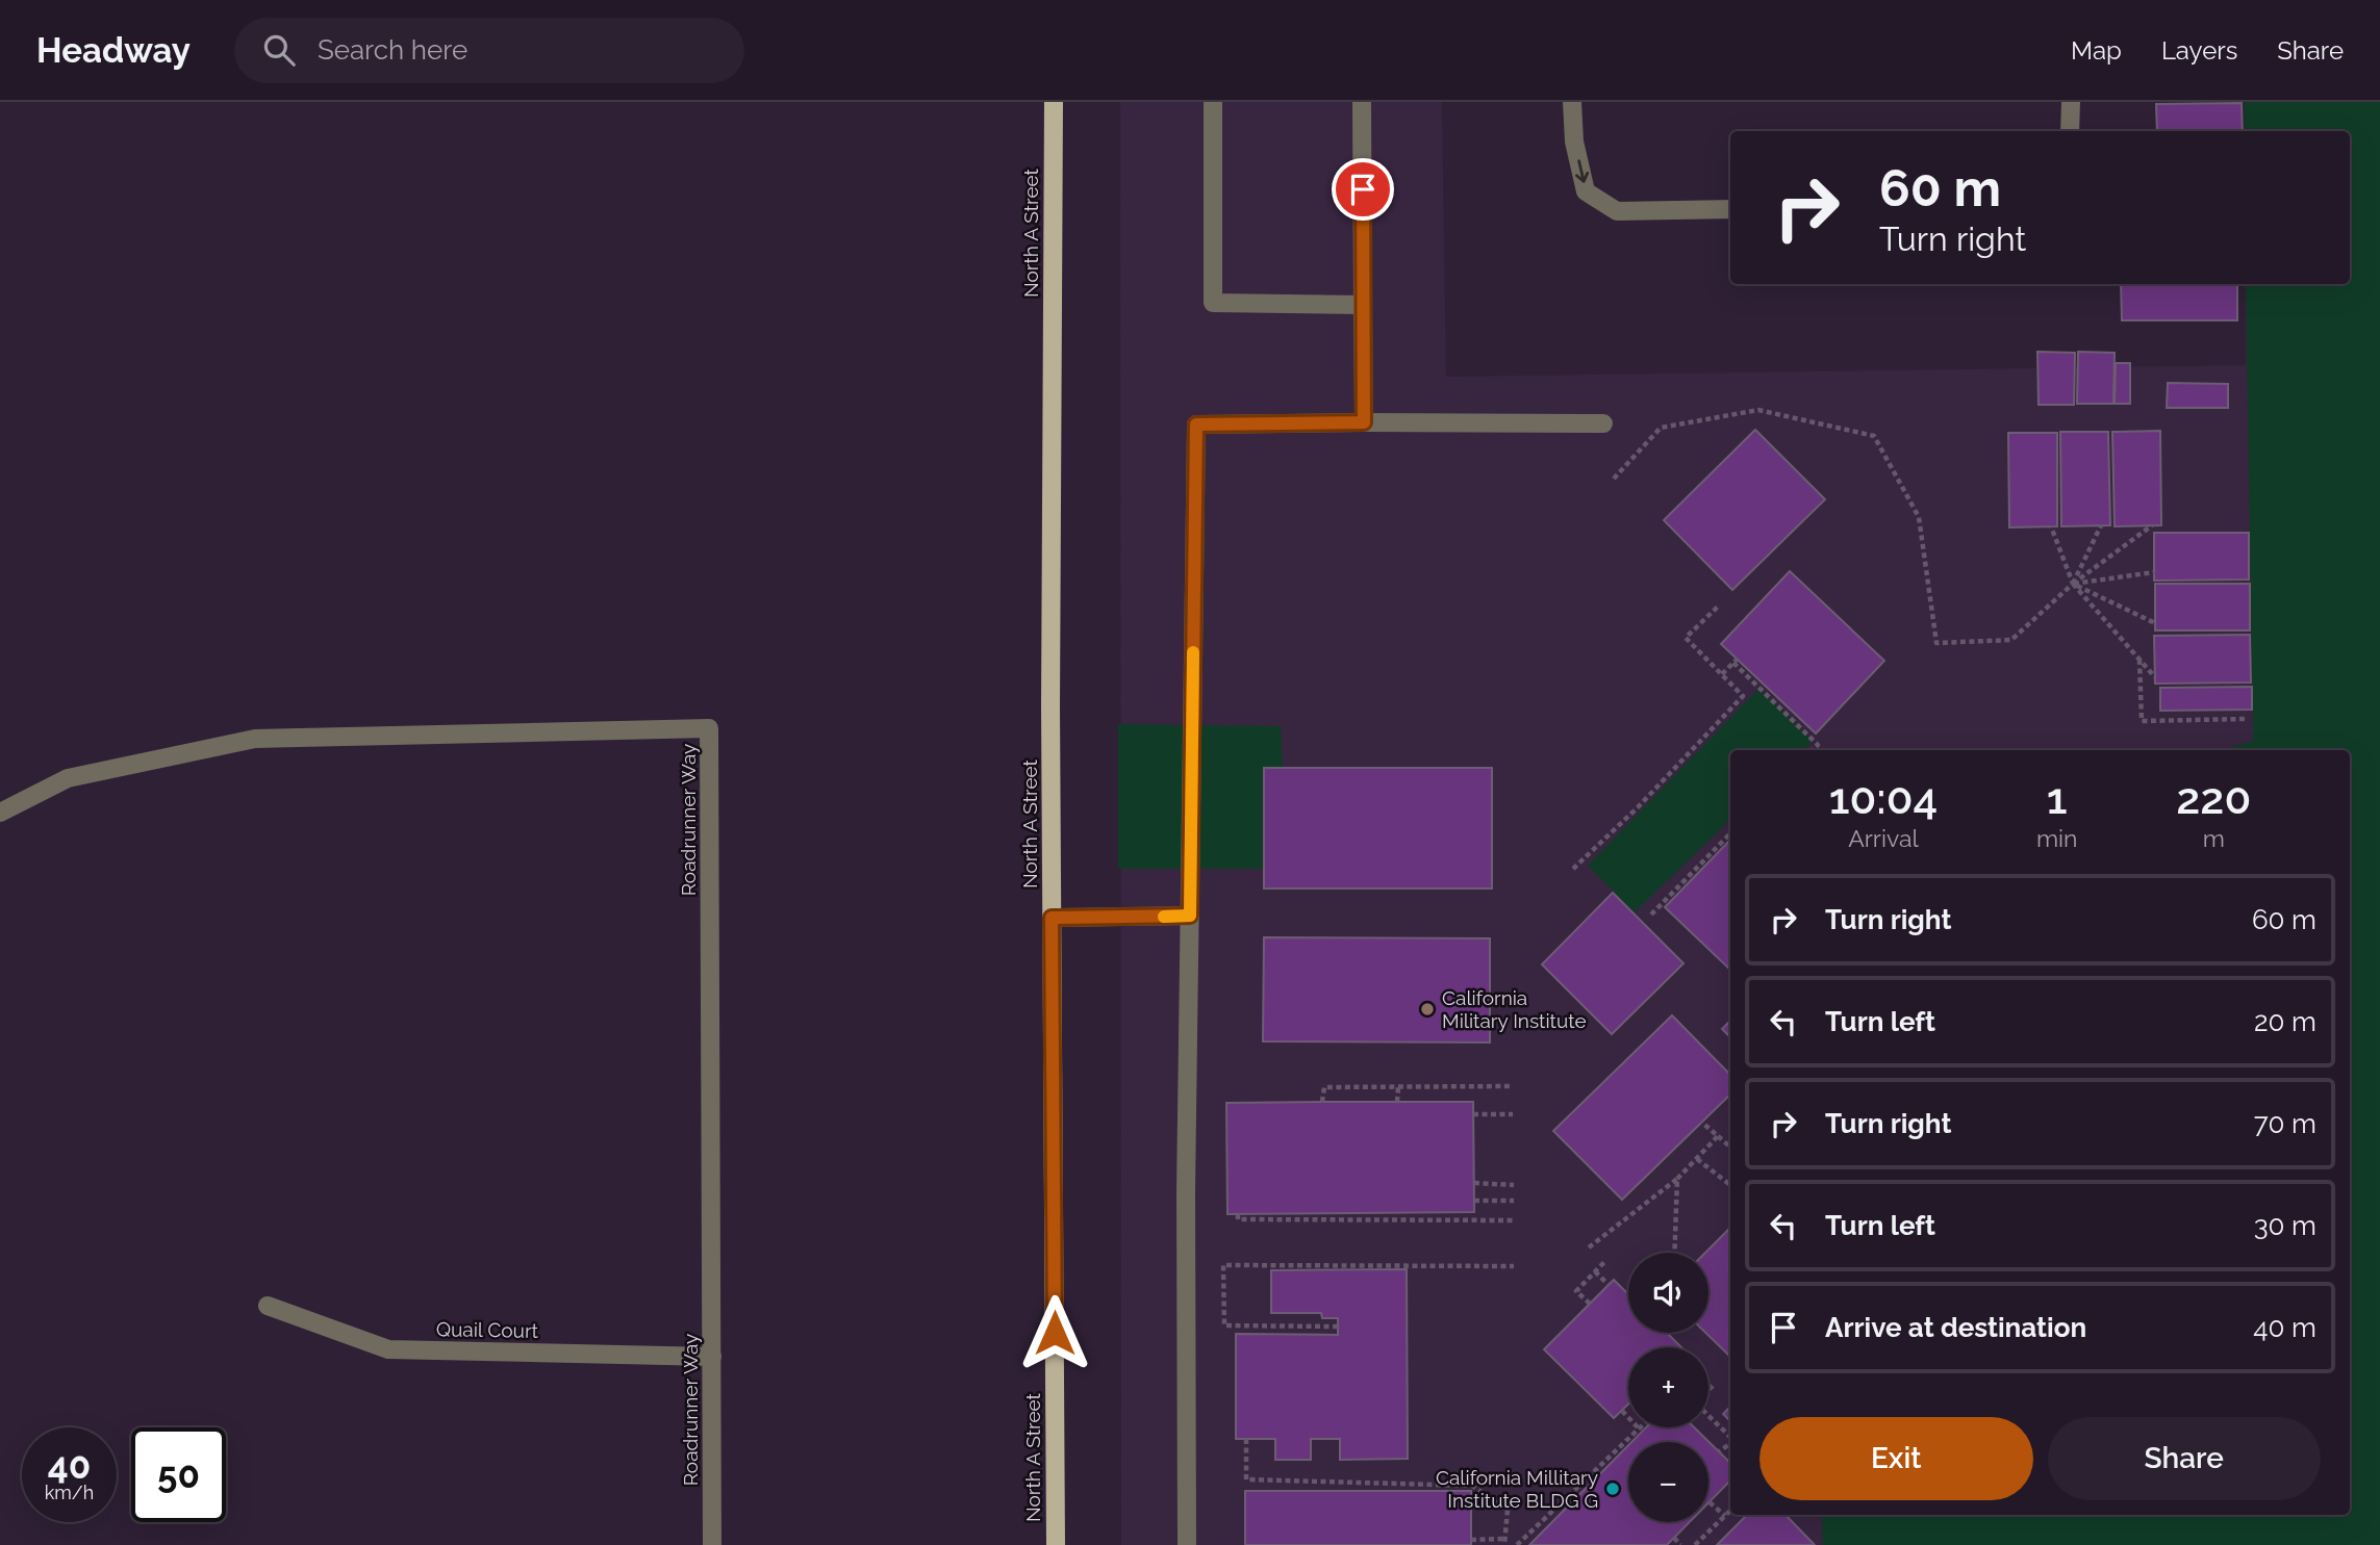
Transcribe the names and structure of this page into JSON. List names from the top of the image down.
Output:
{
  "streets": {
    "main road": ["North A Street"],
    "street": ["Roadrunner Way", "Quail Court"]
  },
  "crossings": [
    ["Roadrunner Way", "Quail Court"]
  ],
  "places": ["California Military Institute", "California Millitary Institute BLDG G"],
  "page": {
    "header": "Headway",
    "search": "Search here",
    "nav": ["Map", "Layers", "Share"],
    "turn": ["60 m", "Turn right"],
    "eta": [
      "10:04",
      "Arrival",
      "1",
      "min",
      "220",
      "m"
    ],
    "list": [
      {
        "name": "Turn right",
        "value": "60 m"
      },
      {
        "name": "Turn left",
        "value": "20 m"
      },
      {
        "name": "Turn right",
        "value": "70 m"
      },
      {
        "name": "Turn left",
        "value": "30 m"
      },
      {
        "name": "Arrive at destination",
        "value": "40 m"
      }
    ],
    "map_buttons": ["+", "−"],
    "buttons": ["Exit", "Share"],
    "speed": "40 km/h",
    "limit": "50"
  }
}
